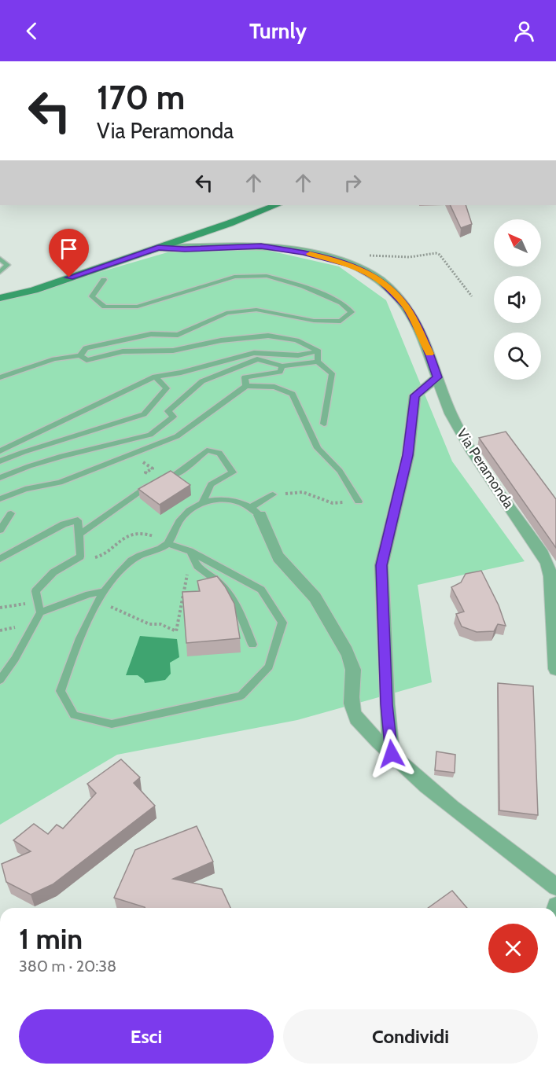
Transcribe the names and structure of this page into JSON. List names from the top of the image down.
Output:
{
  "streets": {
    "street": ["Via Peramonda"]
  },
  "north": "top left",
  "page": {
    "header": "Turnly",
    "turn": ["170 m", "Via Peramonda"],
    "heading": ["1 min", "380 m · 20:38"],
    "buttons": ["Esci", "Condividi"]
  }
}
